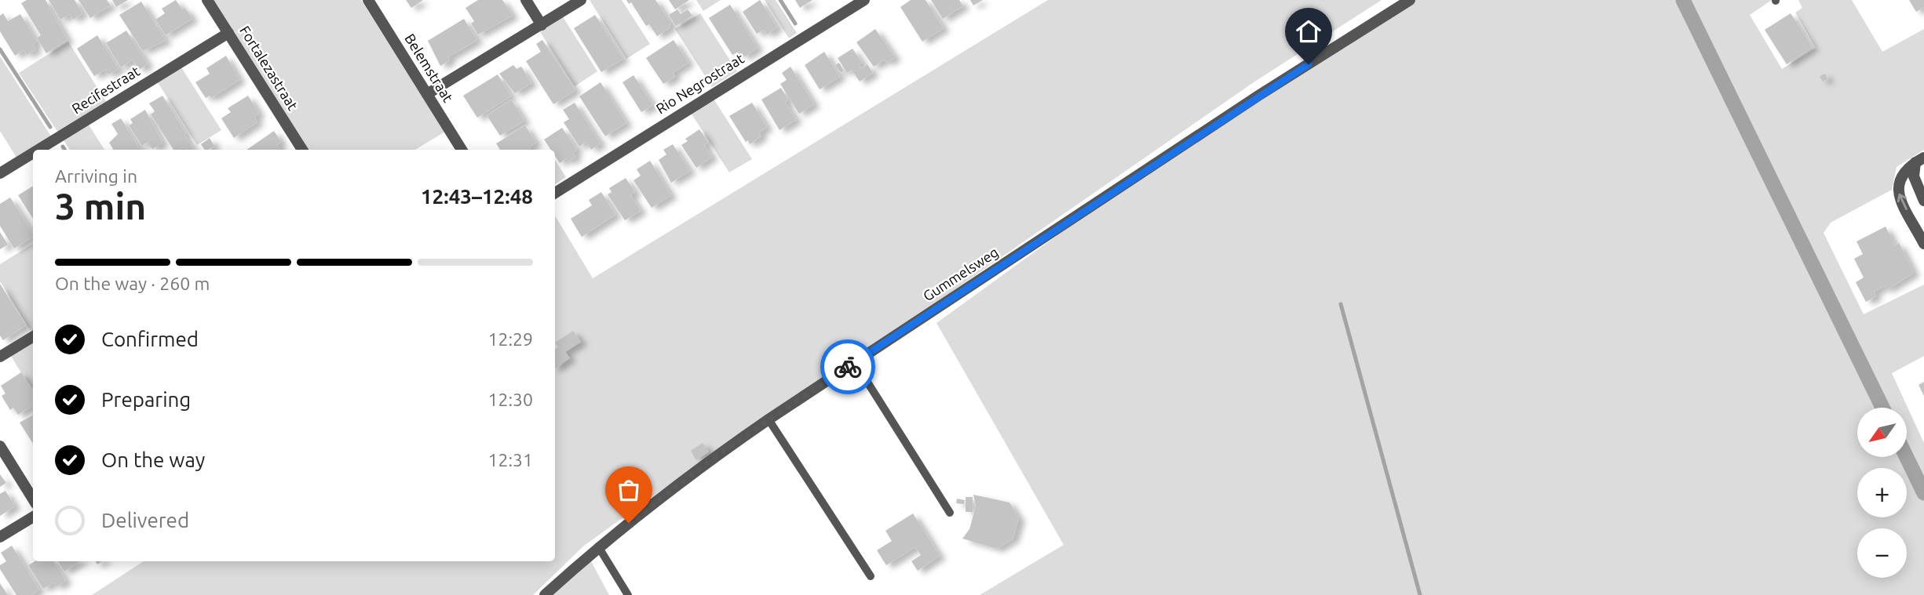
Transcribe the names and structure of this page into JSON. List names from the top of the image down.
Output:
{
  "streets": {
    "street": [
      "Fortalezastraat",
      "Belemstraat",
      "Rio Negrostraat",
      "Recifestraat",
      "Gummelsweg"
    ]
  },
  "crossings": [
    ["Fortalezastraat", "Recifestraat"]
  ],
  "north": "bottom left",
  "page": {
    "heading": ["3 min", "Arriving in", "12:43–12:48"],
    "bar": "On the way · 260 m",
    "list": [
      ["Confirmed", "12:29"],
      ["Preparing", "12:30"],
      ["On the way", "12:31"],
      "Delivered"
    ],
    "map_buttons": ["+", "−"]
  }
}
